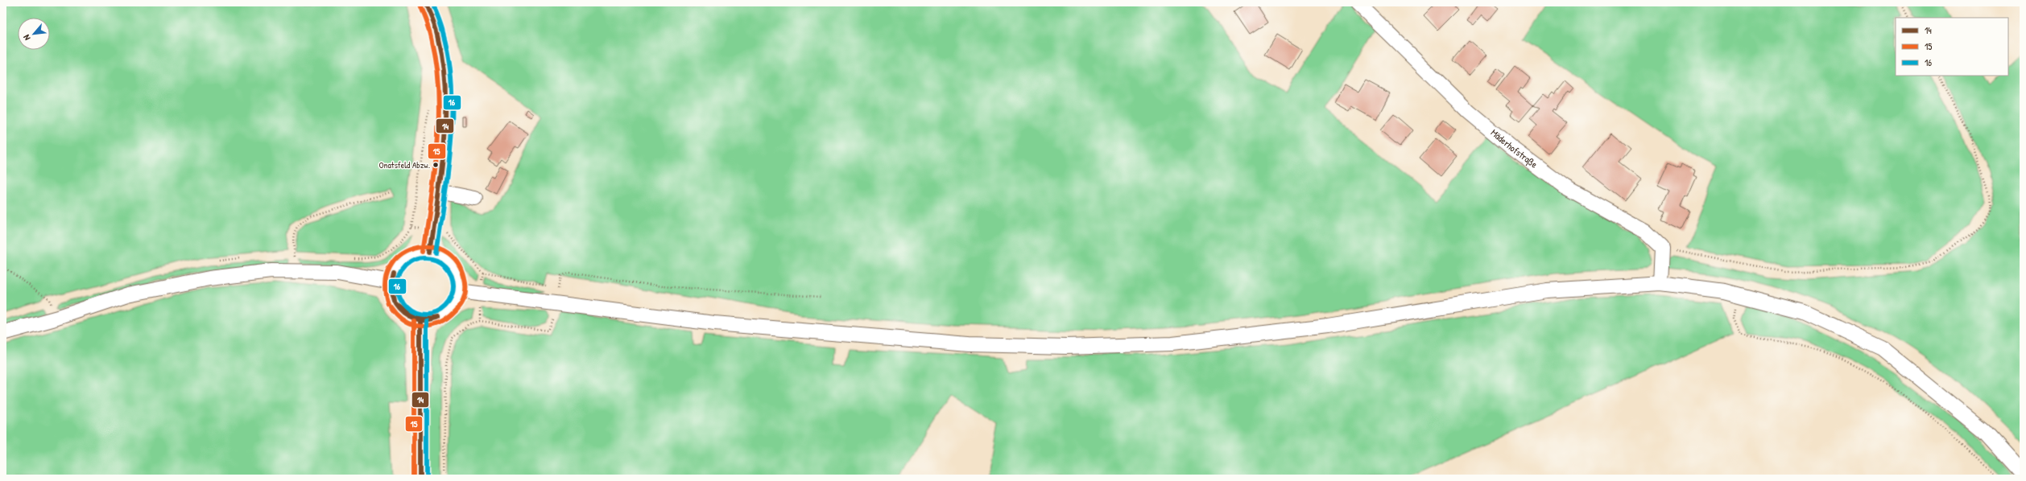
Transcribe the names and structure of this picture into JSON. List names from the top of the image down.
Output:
{
  "streets": {
    "street": ["Mäderhofstraße"]
  },
  "places": ["Onatsfeld Abzw."],
  "lines": ["transit line 14", "transit line 16", "transit line 15"],
  "legend": ["14", "15", "16"],
  "north": "bottom left"
}
